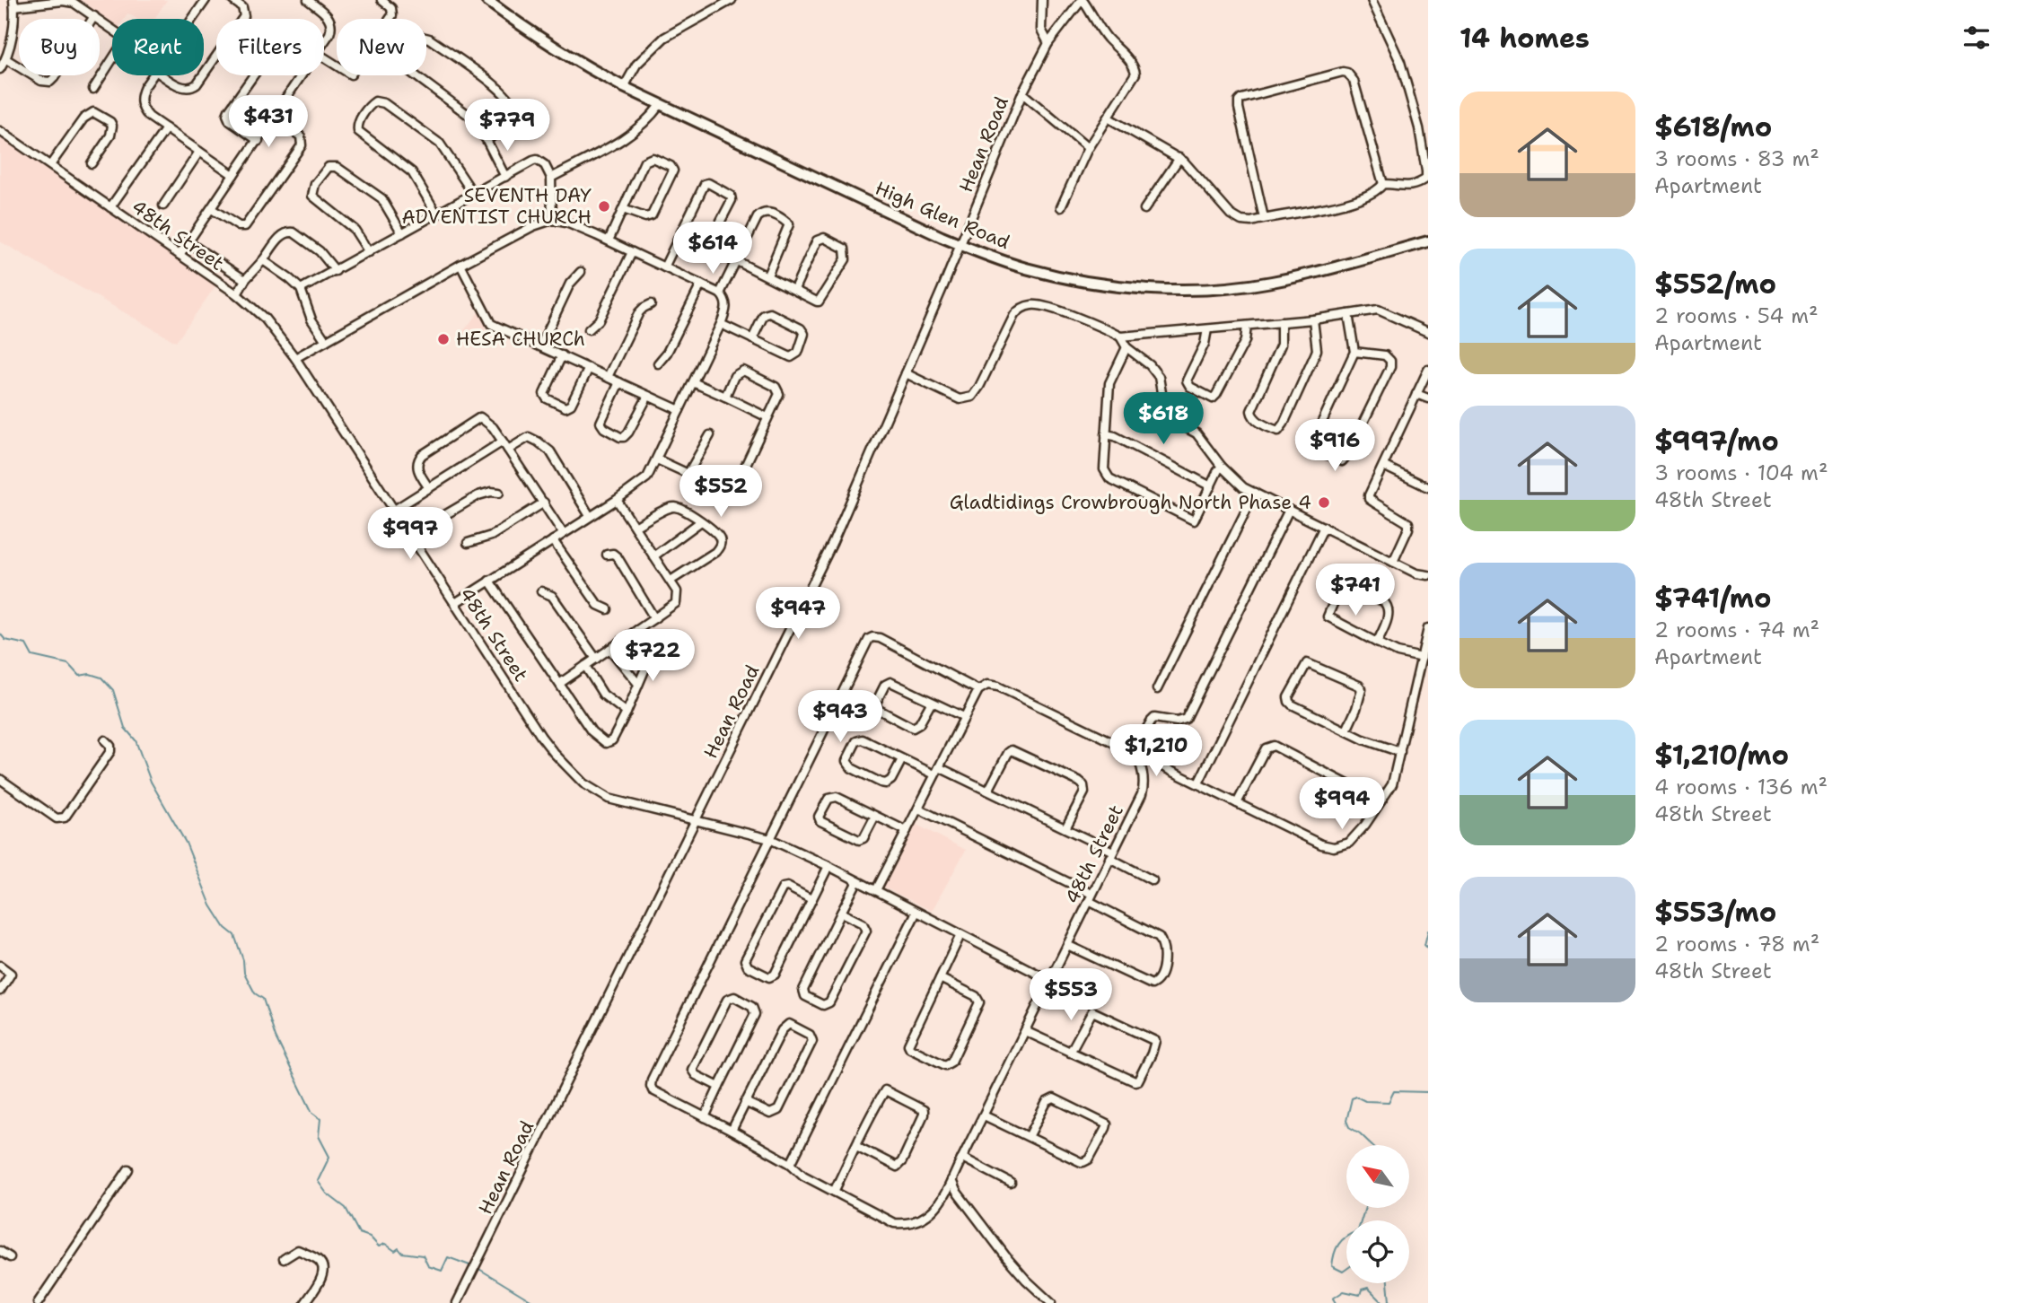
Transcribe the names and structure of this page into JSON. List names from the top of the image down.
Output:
{
  "streets": {
    "main road": ["High Glen Road"],
    "street": ["Hean Road", "48th Street"]
  },
  "crossings": [
    ["Hean Road", "High Glen Road"],
    ["Hean Road", "48th Street"]
  ],
  "places": ["SEVENTH DAY ADVENTIST CHURCH", "HESA CHURCh", "Gladtidings Crowbrough North Phase 4"],
  "north": "top left",
  "page": {
    "heading": "14 homes",
    "chip": [
      "Buy",
      "Rent",
      "Filters",
      "New"
    ],
    "list": [
      {
        "name": "$618/mo",
        "note": "3 rooms · 83 m² · Apartment"
      },
      {
        "name": "$552/mo",
        "note": "2 rooms · 54 m² · Apartment"
      },
      {
        "name": "$997/mo",
        "note": "3 rooms · 104 m² · 48th Street"
      },
      {
        "name": "$741/mo",
        "note": "2 rooms · 74 m² · Apartment"
      },
      {
        "name": "$1,210/mo",
        "note": "4 rooms · 136 m² · 48th Street"
      },
      {
        "name": "$553/mo",
        "note": "2 rooms · 78 m² · 48th Street"
      }
    ],
    "price": [
      "$431",
      "$779",
      "$614",
      "$618",
      "$916",
      "$552",
      "$997",
      "$741",
      "$947",
      "$722",
      "$943",
      "$1,210",
      "$994",
      "$553"
    ]
  }
}
